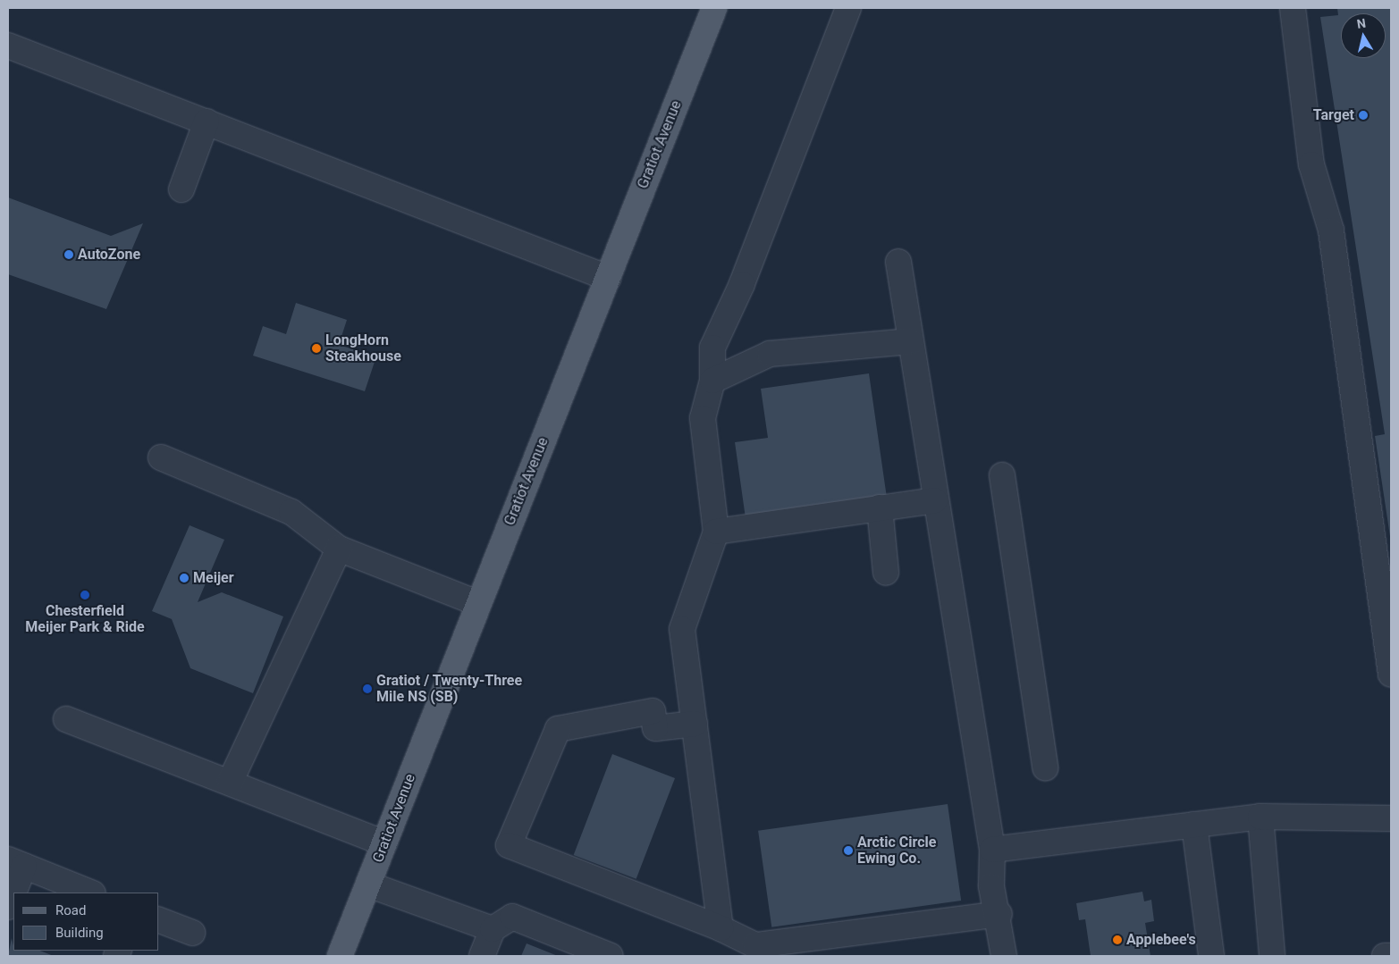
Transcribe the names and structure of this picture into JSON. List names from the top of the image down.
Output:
{
  "streets": {
    "main road": ["Gratiot Avenue"]
  },
  "places": [
    "Target",
    "AutoZone",
    "LongHorn Steakhouse",
    "Meijer",
    "Chesterfield Meijer Park & Ride",
    "Gratiot / Twenty-Three Mile NS (SB)",
    "Arctic Circle Ewing Co.",
    "Applebee's"
  ],
  "legend": ["Road", "Building"],
  "north": "top"
}
